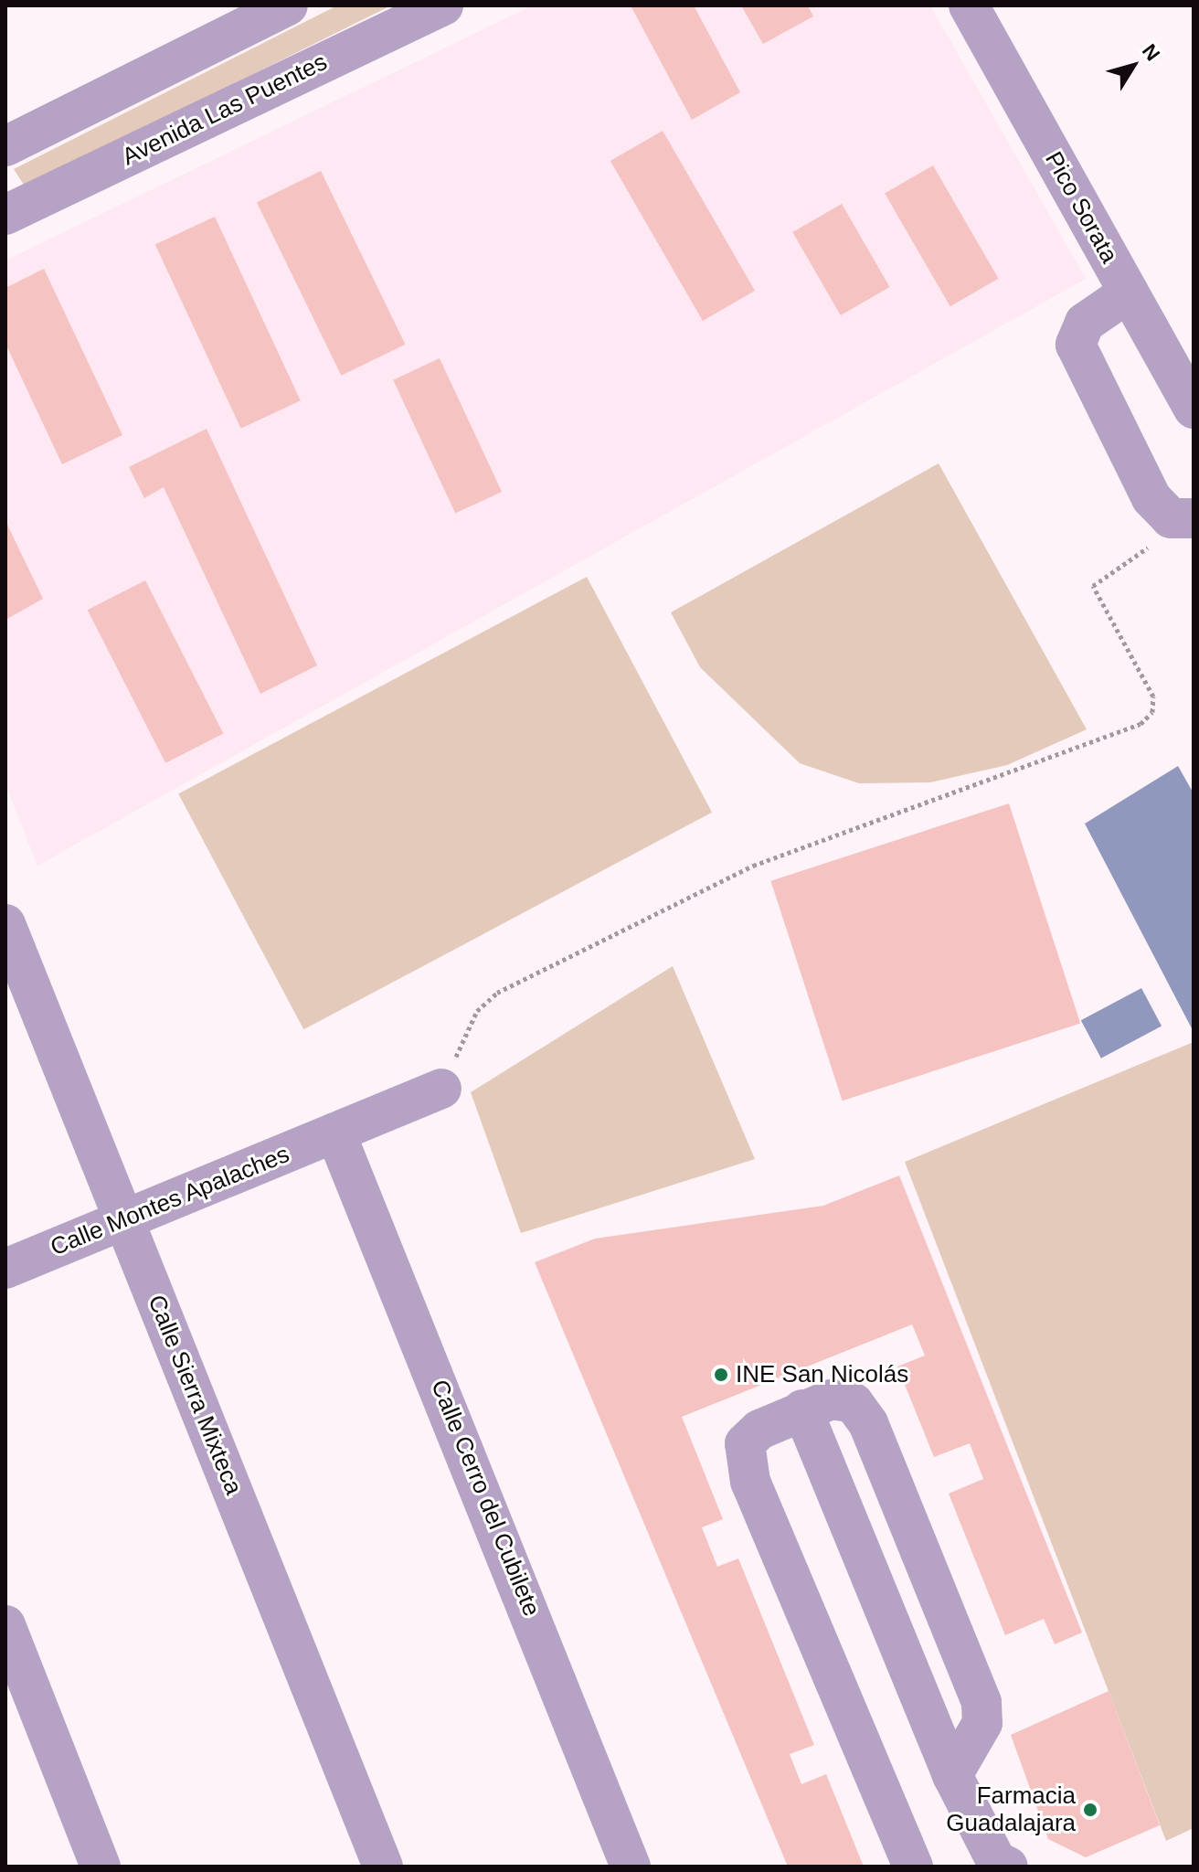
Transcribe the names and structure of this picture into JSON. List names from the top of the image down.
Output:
{
  "streets": {
    "street": [
      "Avenida Las Puentes",
      "Pico Sorata",
      "Calle Montes Apalaches",
      "Calle Sierra Mixteca",
      "Calle Cerro del Cubilete"
    ]
  },
  "crossings": [
    ["Calle Montes Apalaches", "Calle Sierra Mixteca"],
    ["Calle Montes Apalaches", "Calle Cerro del Cubilete"]
  ],
  "places": ["INE San Nicolás", "Farmacia Guadalajara"],
  "north": "top right"
}
